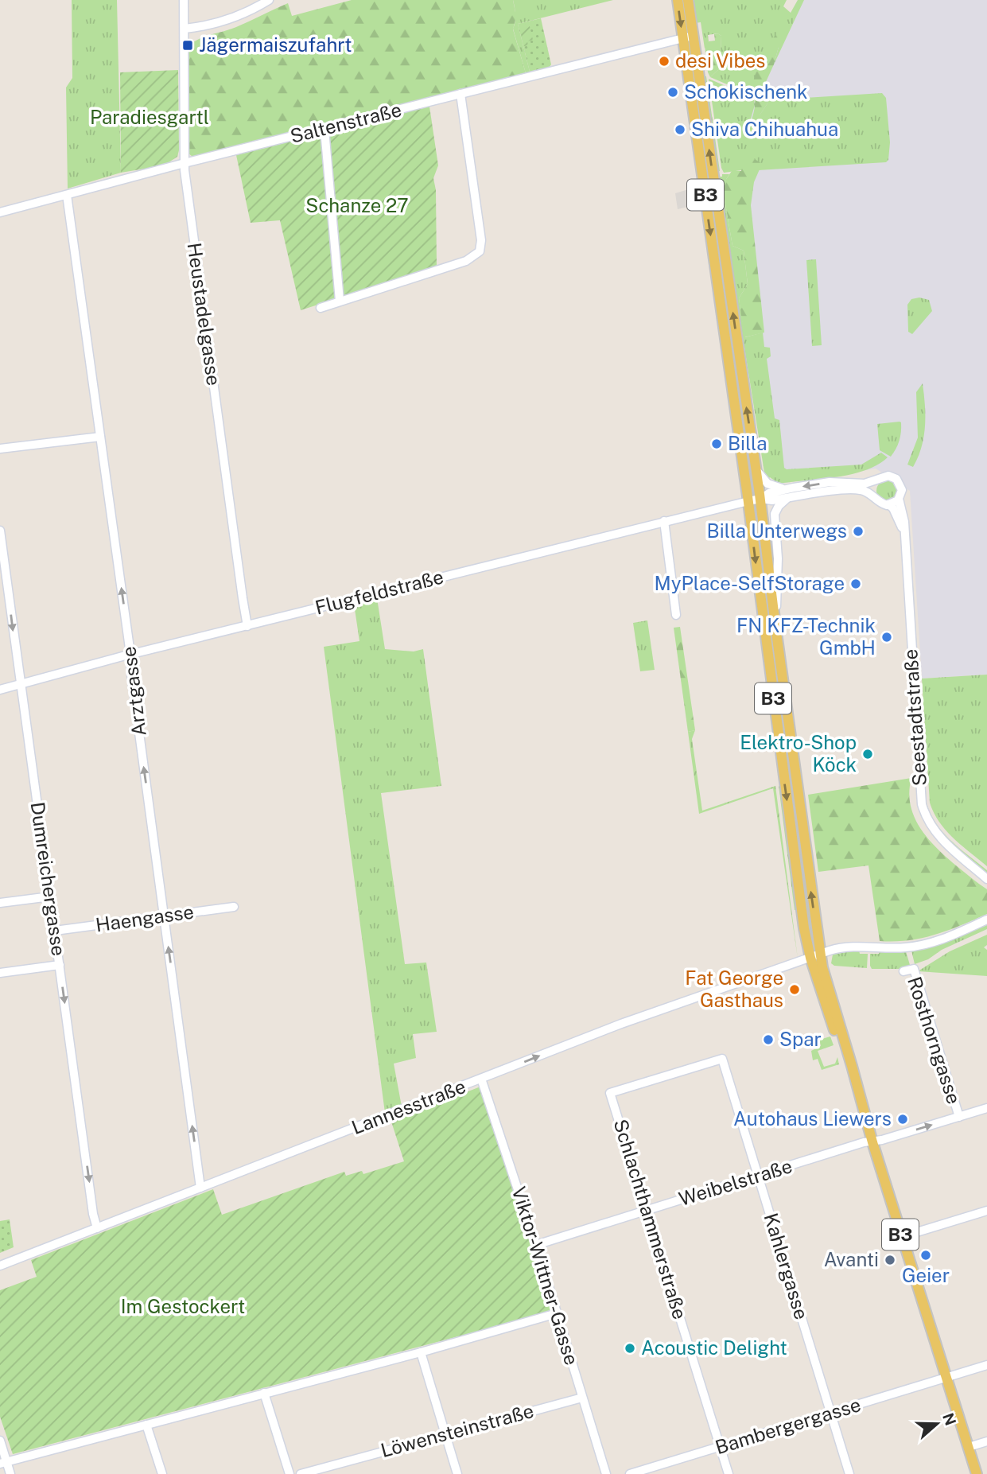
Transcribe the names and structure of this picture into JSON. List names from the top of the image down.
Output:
{
  "streets": {
    "main road": ["B3"],
    "street": [
      "Saltenstraße",
      "Heustadelgasse",
      "Flugfeldstraße",
      "Arztgasse",
      "Seestadtstraße",
      "Dumreichergasse",
      "Haengasse",
      "Rosthorngasse",
      "Lannesstraße",
      "Weibelstraße",
      "Schlachthammerstraße",
      "Kahlergasse",
      "Viktor-Wittner-Gasse",
      "Bambergergasse",
      "Löwensteinstraße"
    ]
  },
  "crossings": [
    ["Saltenstraße", "B3"],
    ["Saltenstraße", "Heustadelgasse"],
    ["Saltenstraße", "Arztgasse"],
    ["B3", "Flugfeldstraße"],
    ["B3", "Seestadtstraße"],
    ["B3", "Lannesstraße"],
    ["B3", "Weibelstraße"],
    ["B3", "Bambergergasse"],
    ["Heustadelgasse", "Flugfeldstraße"],
    ["Flugfeldstraße", "Arztgasse"],
    ["Flugfeldstraße", "Seestadtstraße"],
    ["Flugfeldstraße", "Dumreichergasse"],
    ["Arztgasse", "Haengasse"],
    ["Arztgasse", "Lannesstraße"],
    ["Dumreichergasse", "Haengasse"],
    ["Dumreichergasse", "Lannesstraße"],
    ["Rosthorngasse", "Weibelstraße"],
    ["Lannesstraße", "Viktor-Wittner-Gasse"],
    ["Weibelstraße", "Schlachthammerstraße"],
    ["Weibelstraße", "Kahlergasse"],
    ["Weibelstraße", "Viktor-Wittner-Gasse"],
    ["Schlachthammerstraße", "Kahlergasse"],
    ["Schlachthammerstraße", "Bambergergasse"],
    ["Kahlergasse", "Bambergergasse"],
    ["Viktor-Wittner-Gasse", "Löwensteinstraße"]
  ],
  "one_way": ["Arztgasse", "Dumreichergasse"],
  "parks": ["Paradiesgartl", "Schanze 27", "Im Gestockert"],
  "places": {
    "transit": ["Jägermaiszufahrt"],
    "other": [
      "desi Vibes",
      "Schokischenk",
      "Shiva Chihuahua",
      "Billa",
      "Billa Unterwegs",
      "MyPlace-SelfStorage",
      "FN KFZ-Technik GmbH",
      "Elektro-Shop Köck",
      "Fat George Gasthaus",
      "Spar",
      "Autohaus Liewers",
      "Geier",
      "Avanti",
      "Acoustic Delight"
    ]
  },
  "north": "right"
}
